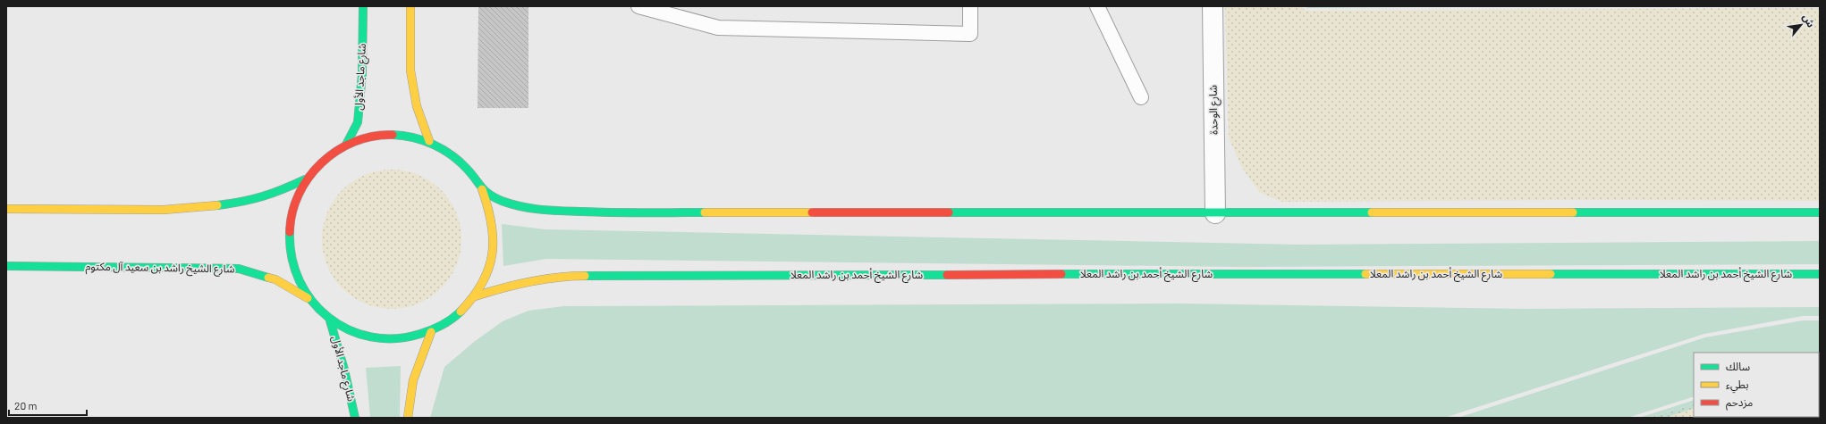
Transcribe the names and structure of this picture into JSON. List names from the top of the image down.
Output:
{
  "streets": {
    "street": [
      "شارع ماجد الأول",
      "شارع الوحدة",
      "شارع الشيخ راشد بن سعيد آل مكتوم",
      "شارع الشيخ أحمد بن راشد المعلا"
    ]
  },
  "legend": ["سالك", "بطيء", "مزدحم"],
  "scale_bar": "20 m",
  "north": "top right"
}
